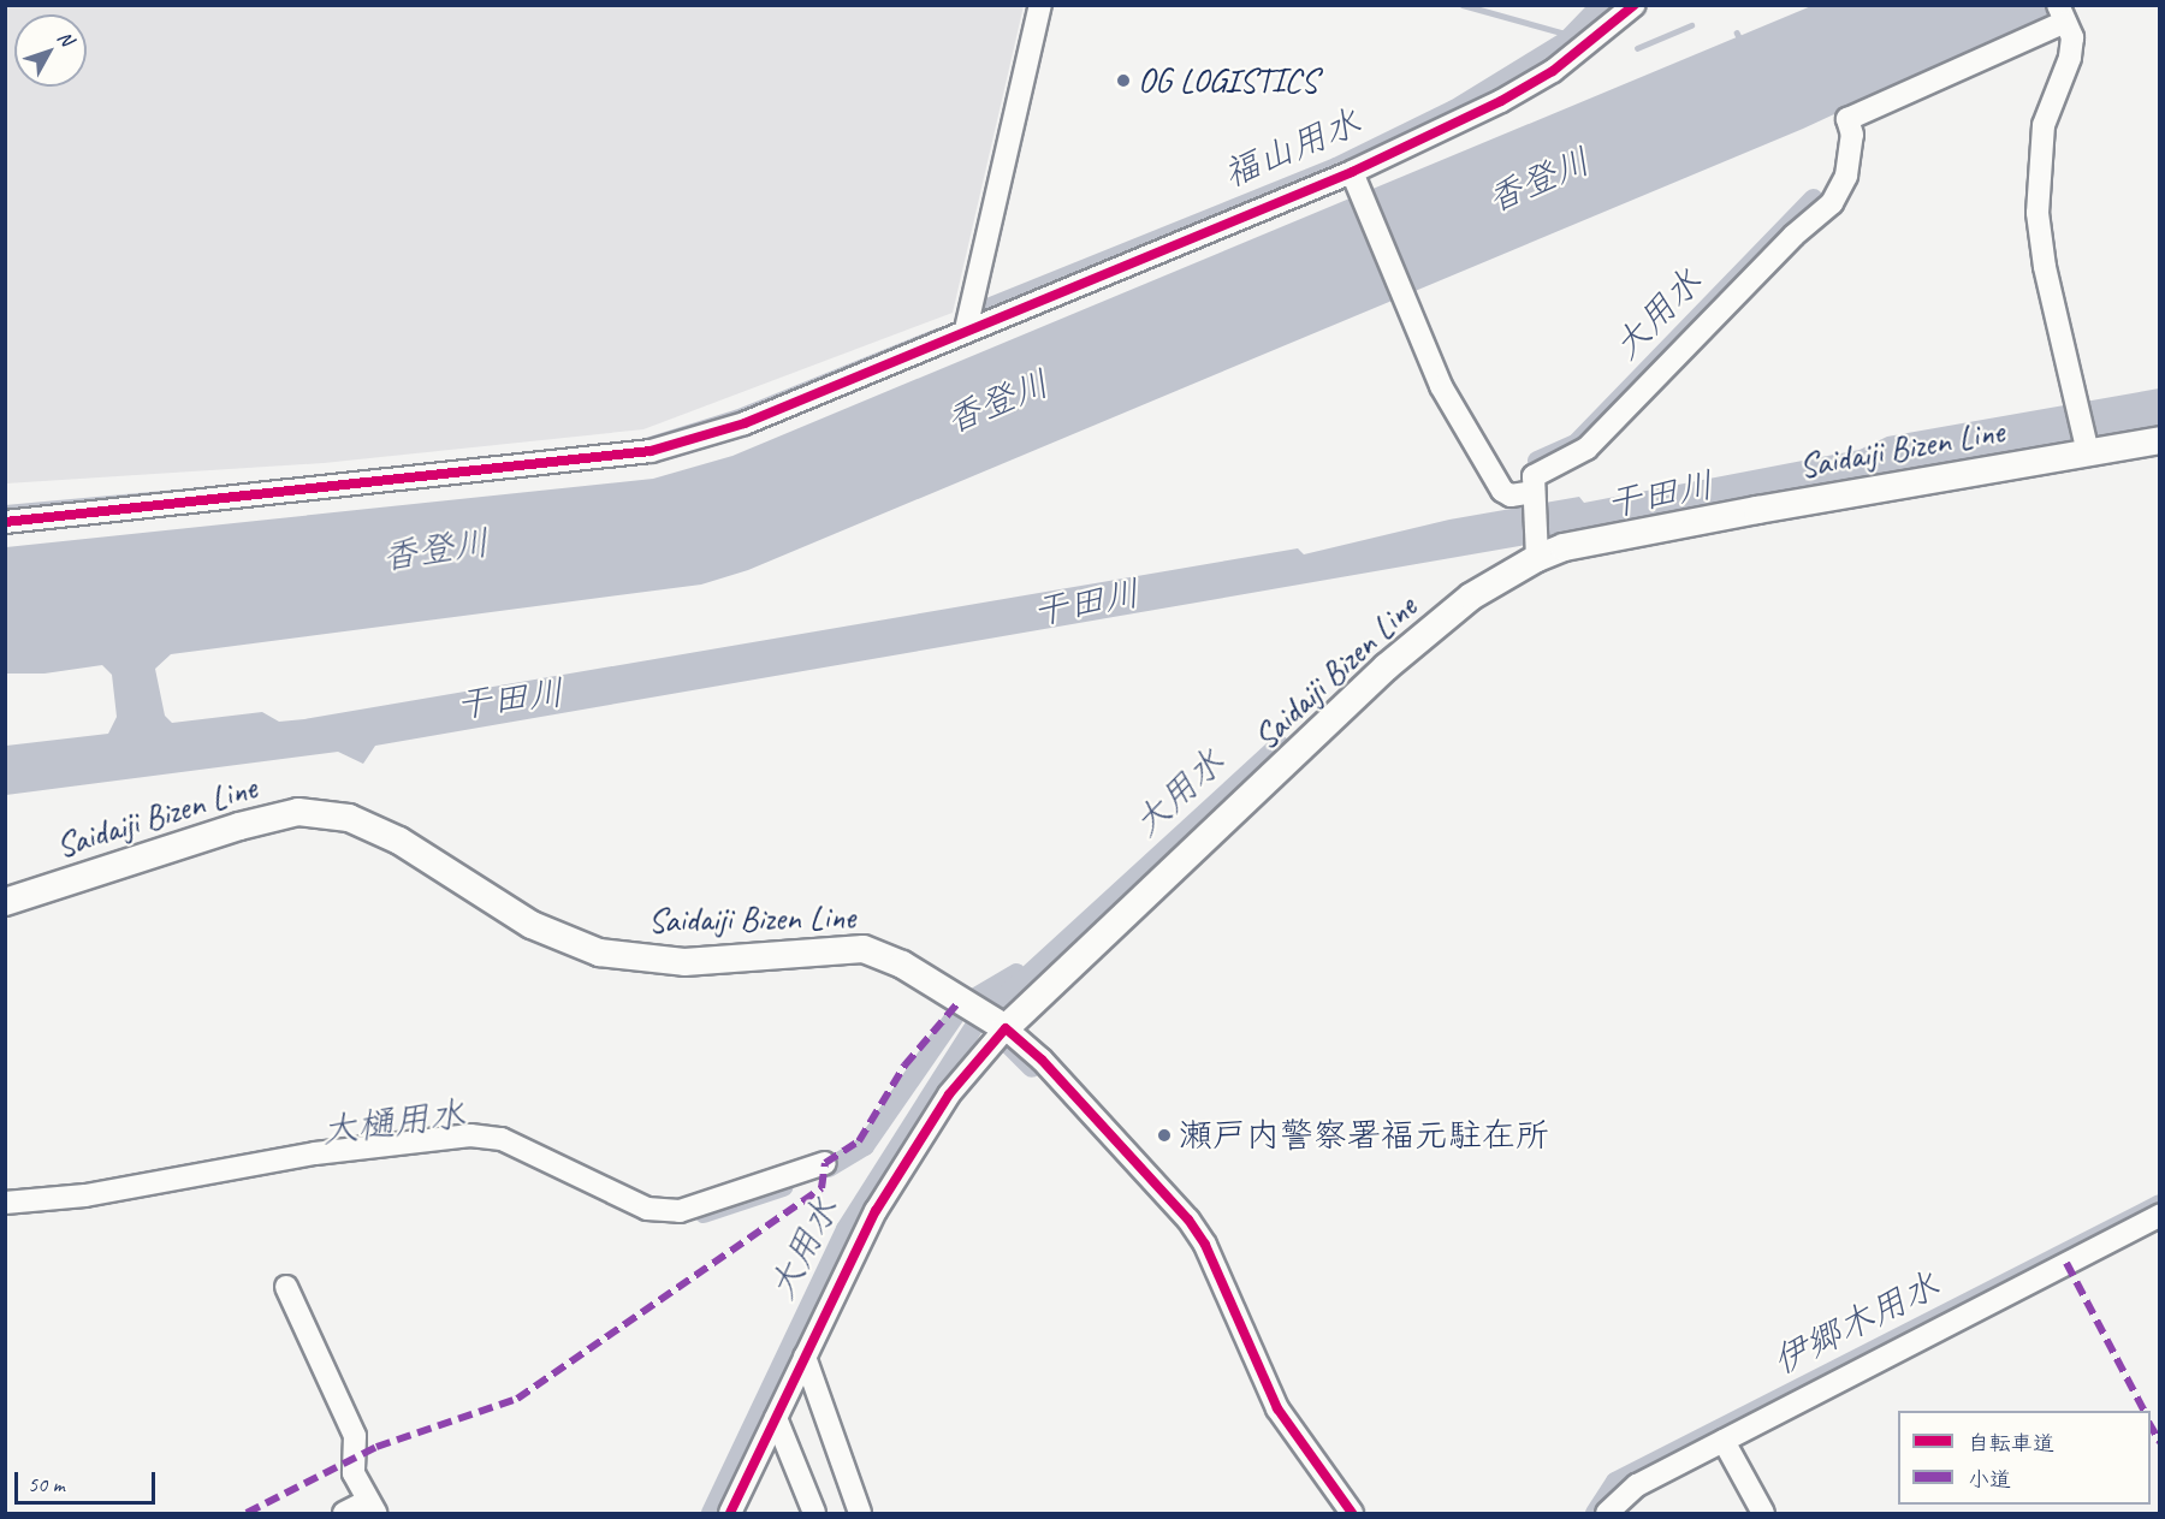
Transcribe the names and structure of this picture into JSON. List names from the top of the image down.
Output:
{
  "streets": {
    "main road": ["Saidaiji Bizen Line"]
  },
  "water": [
    "福山用水",
    "香登川",
    "大用水",
    "干田川",
    "大樋用水",
    "伊郷木用水"
  ],
  "places": ["OG LOGISTICS", "瀬戸内警察署福元駐在所"],
  "legend": ["自転車道", "小道"],
  "scale_bar": "50 m",
  "north": "top right"
}
